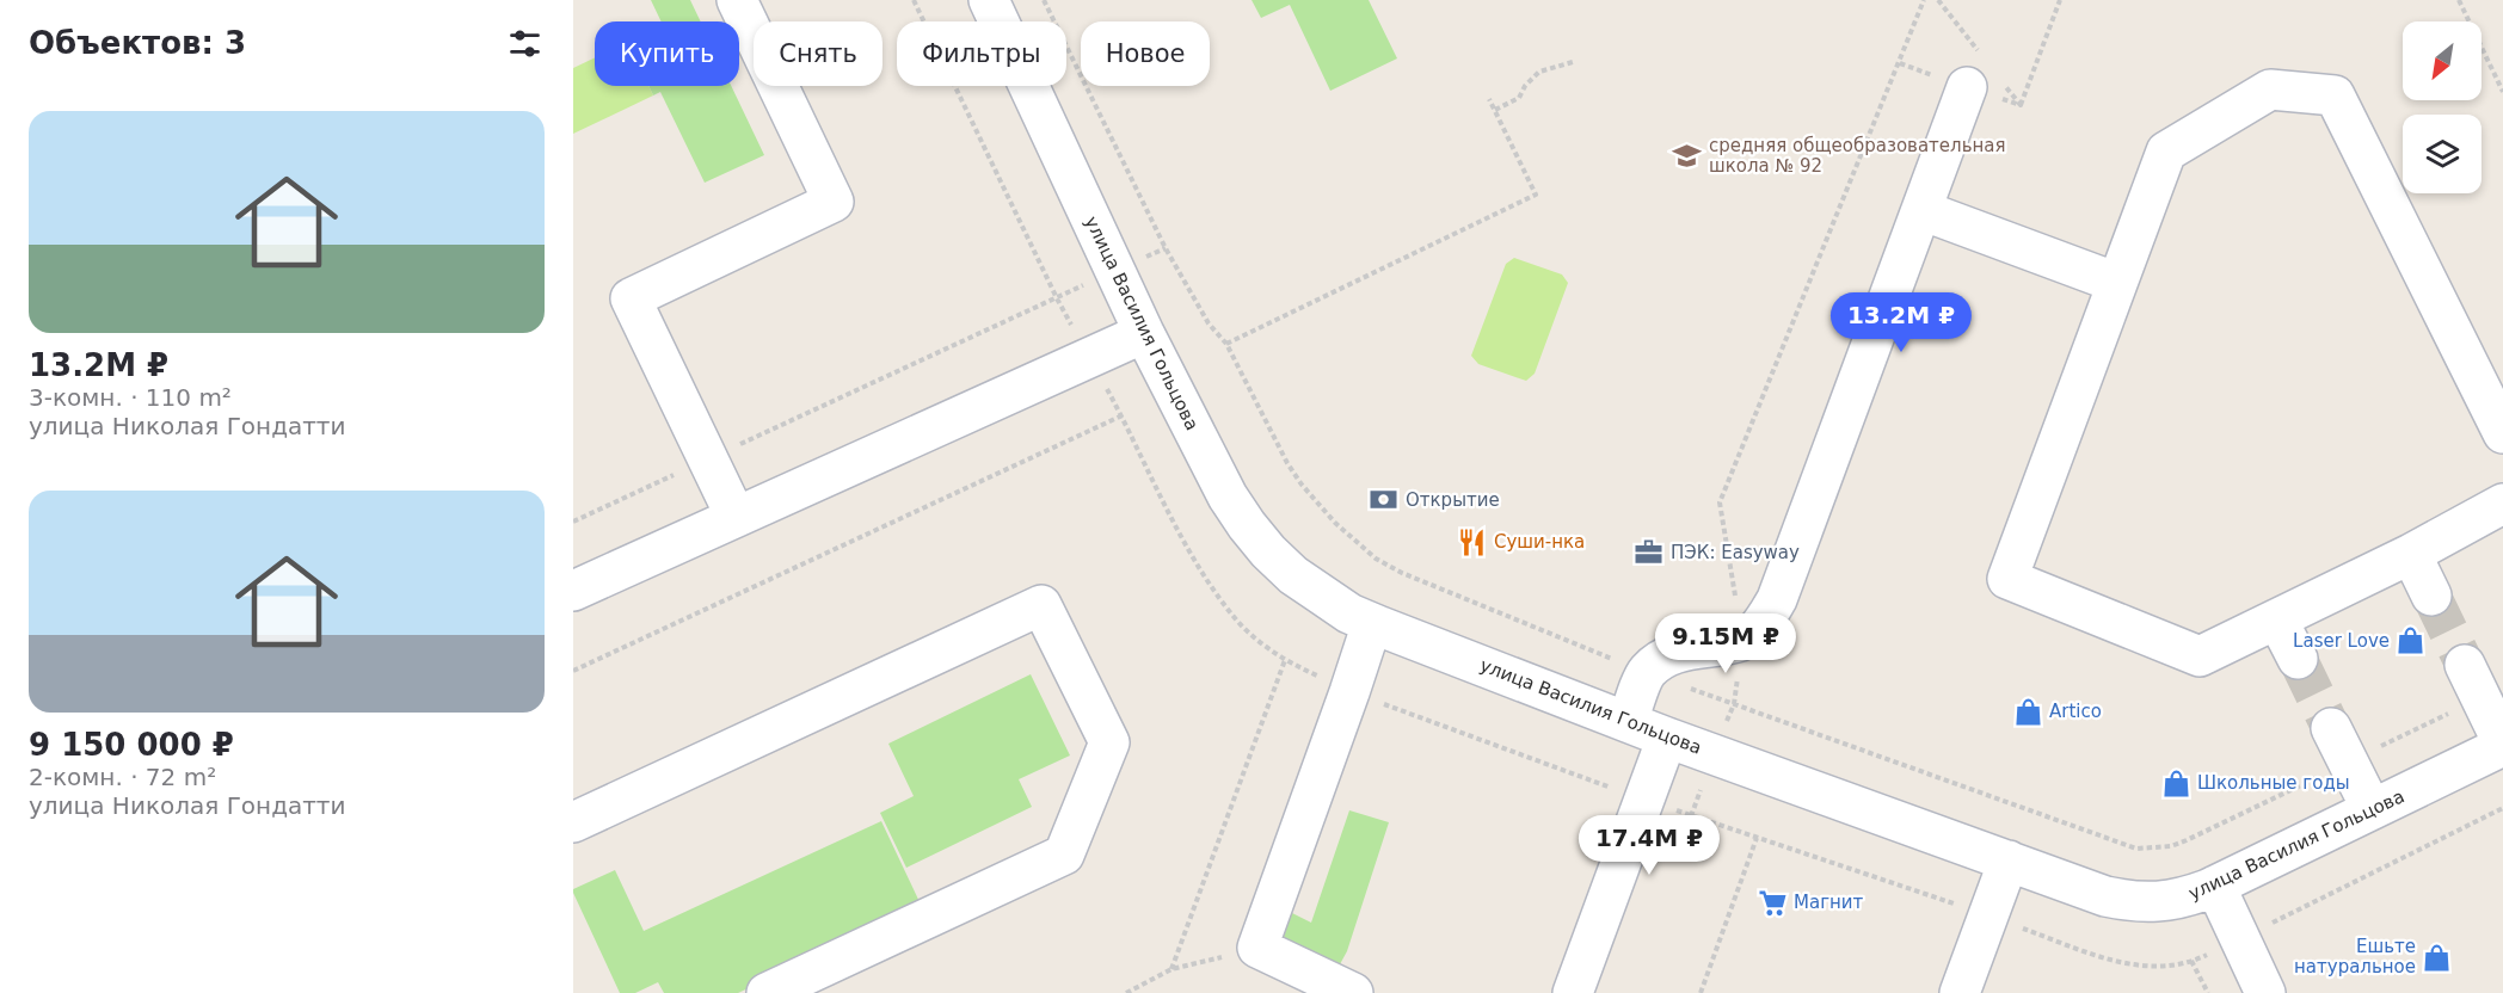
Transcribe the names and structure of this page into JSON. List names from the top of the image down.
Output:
{
  "streets": {
    "street": ["улица Василия Гольцова"]
  },
  "places": {
    "school or university": ["средняя общеобразовательная школа № 92"],
    "bank": ["Открытие"],
    "restaurant": ["Суши-нка"],
    "office": ["ПЭК: Easyway"],
    "shop": [
      "Laser Love",
      "Artico",
      "Школьные годы",
      "Ешьте натуральное"
    ],
    "supermarket": ["Магнит"]
  },
  "north": "bottom left",
  "page": {
    "heading": "Объектов: 3",
    "chip": [
      "Купить",
      "Снять",
      "Фильтры",
      "Новое"
    ],
    "list": [
      {
        "name": "13.2M ₽",
        "note": "3-комн. · 110 m² · улица Николая Гондатти"
      },
      {
        "name": "9 150 000 ₽",
        "note": "2-комн. · 72 m² · улица Николая Гондатти"
      }
    ],
    "price": ["13.2M ₽", "9.15M ₽", "17.4M ₽"]
  }
}
